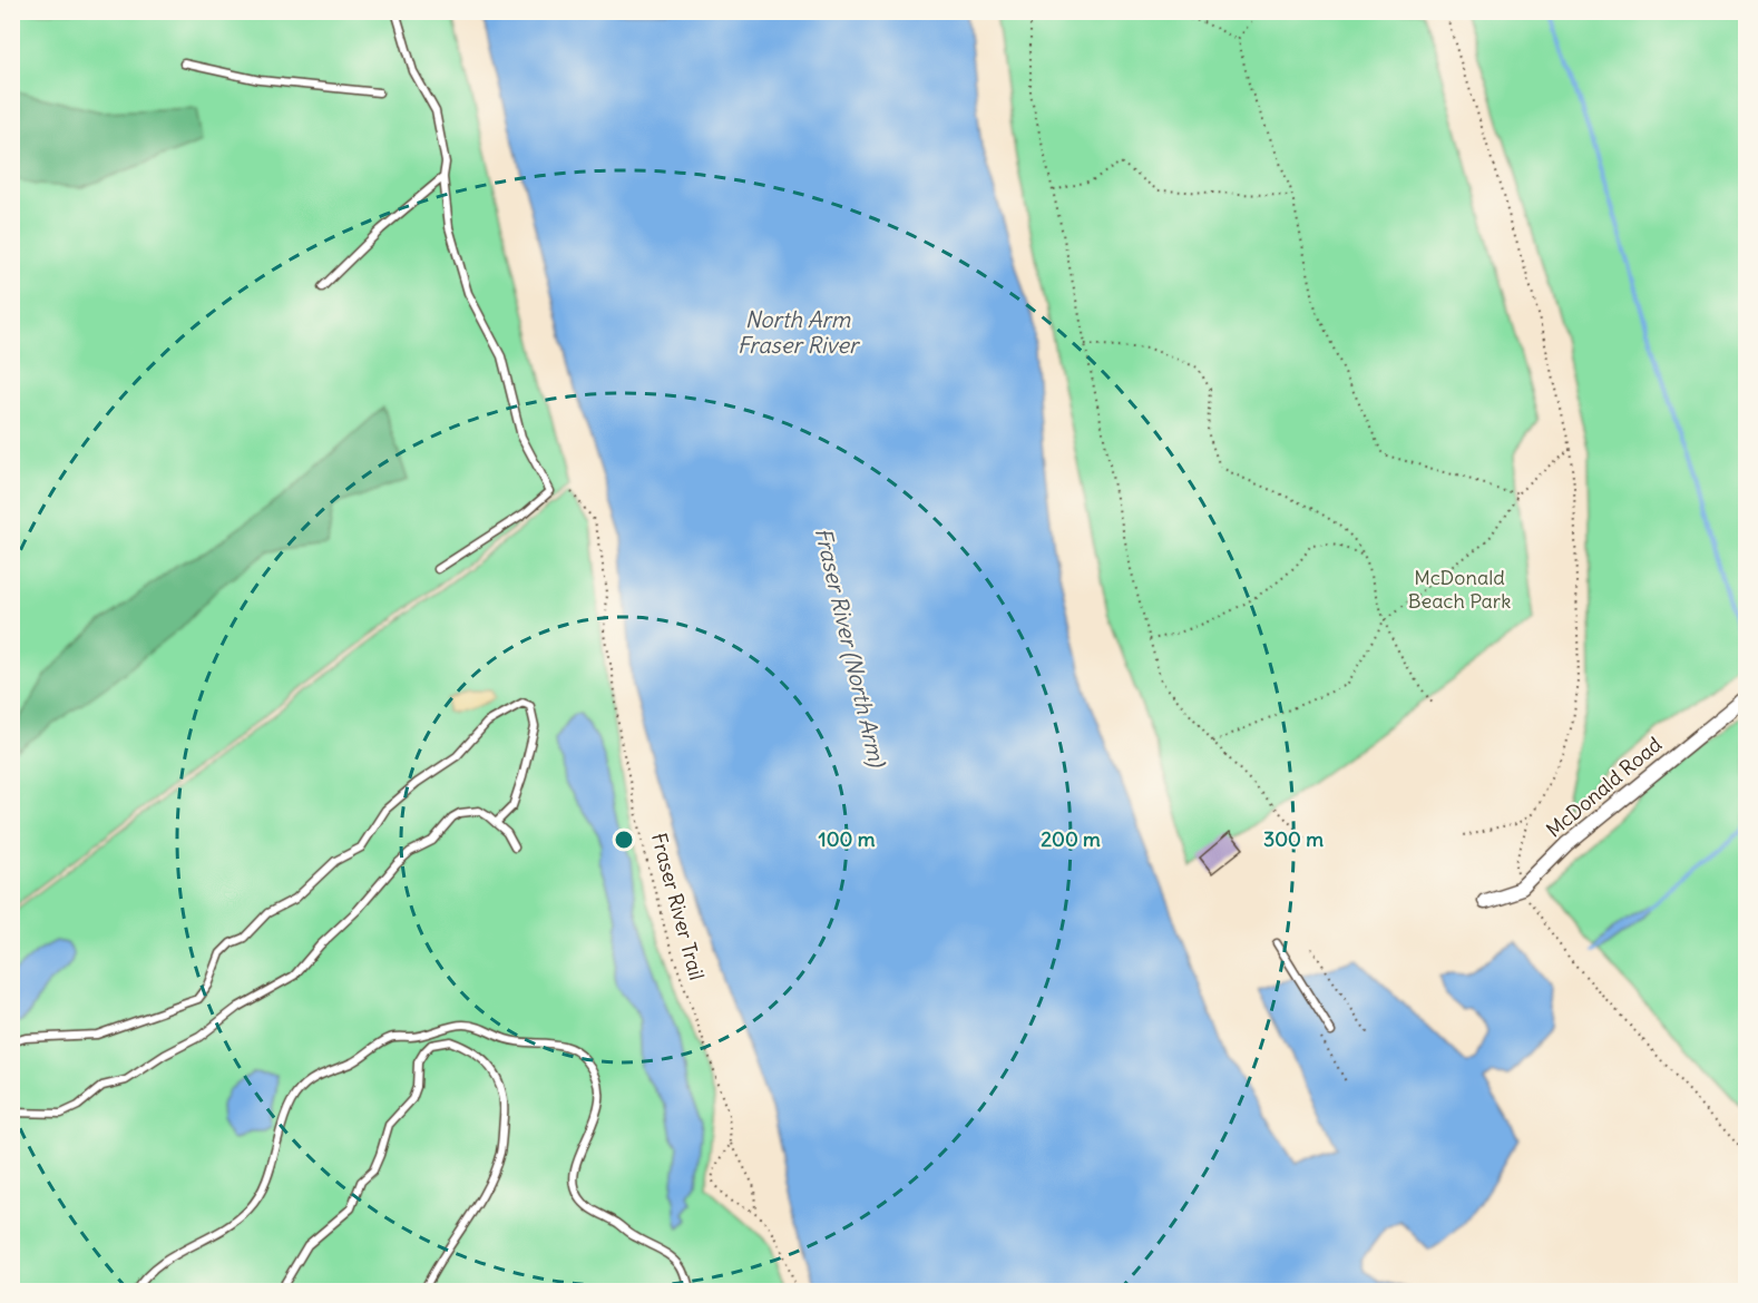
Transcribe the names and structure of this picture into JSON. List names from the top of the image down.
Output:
{
  "streets": {
    "street": ["McDonald Road"],
    "path": ["Fraser River Trail"]
  },
  "water": ["North Arm Fraser River", "Fraser River (North Arm)"],
  "parks": ["McDonald Beach Park"],
  "rings": ["100 m", "200 m", "300 m"]
}
